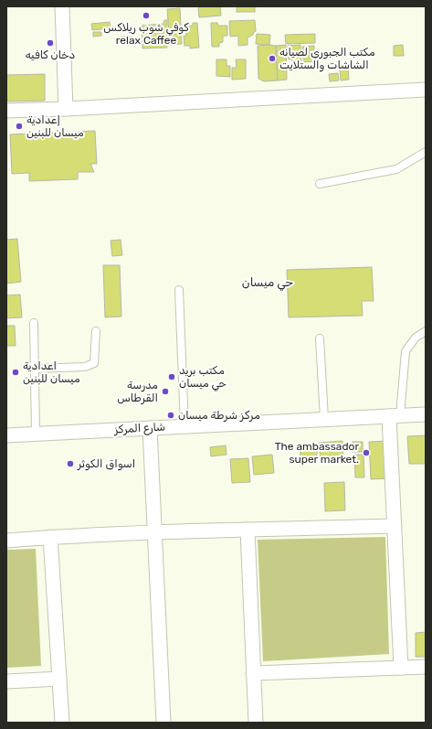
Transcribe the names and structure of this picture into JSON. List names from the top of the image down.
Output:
{
  "streets": {
    "street": ["شارع المركز"]
  },
  "districts": ["حي ميسان"],
  "places": [
    "كوفي شوب ريلاكس relax Caffee",
    "دخان كافيه",
    "مكتب الجبوري لصيانه الشاشات والستلايت",
    "إعدادية ميسان للبنين",
    "اعدادية ميسان للبنين",
    "مكتب بريد حي ميسان",
    "مدرسة القرطاس",
    "مركز شرطة ميسان",
    "The ambassador super market.",
    "اسواق الكوثر"
  ]
}
